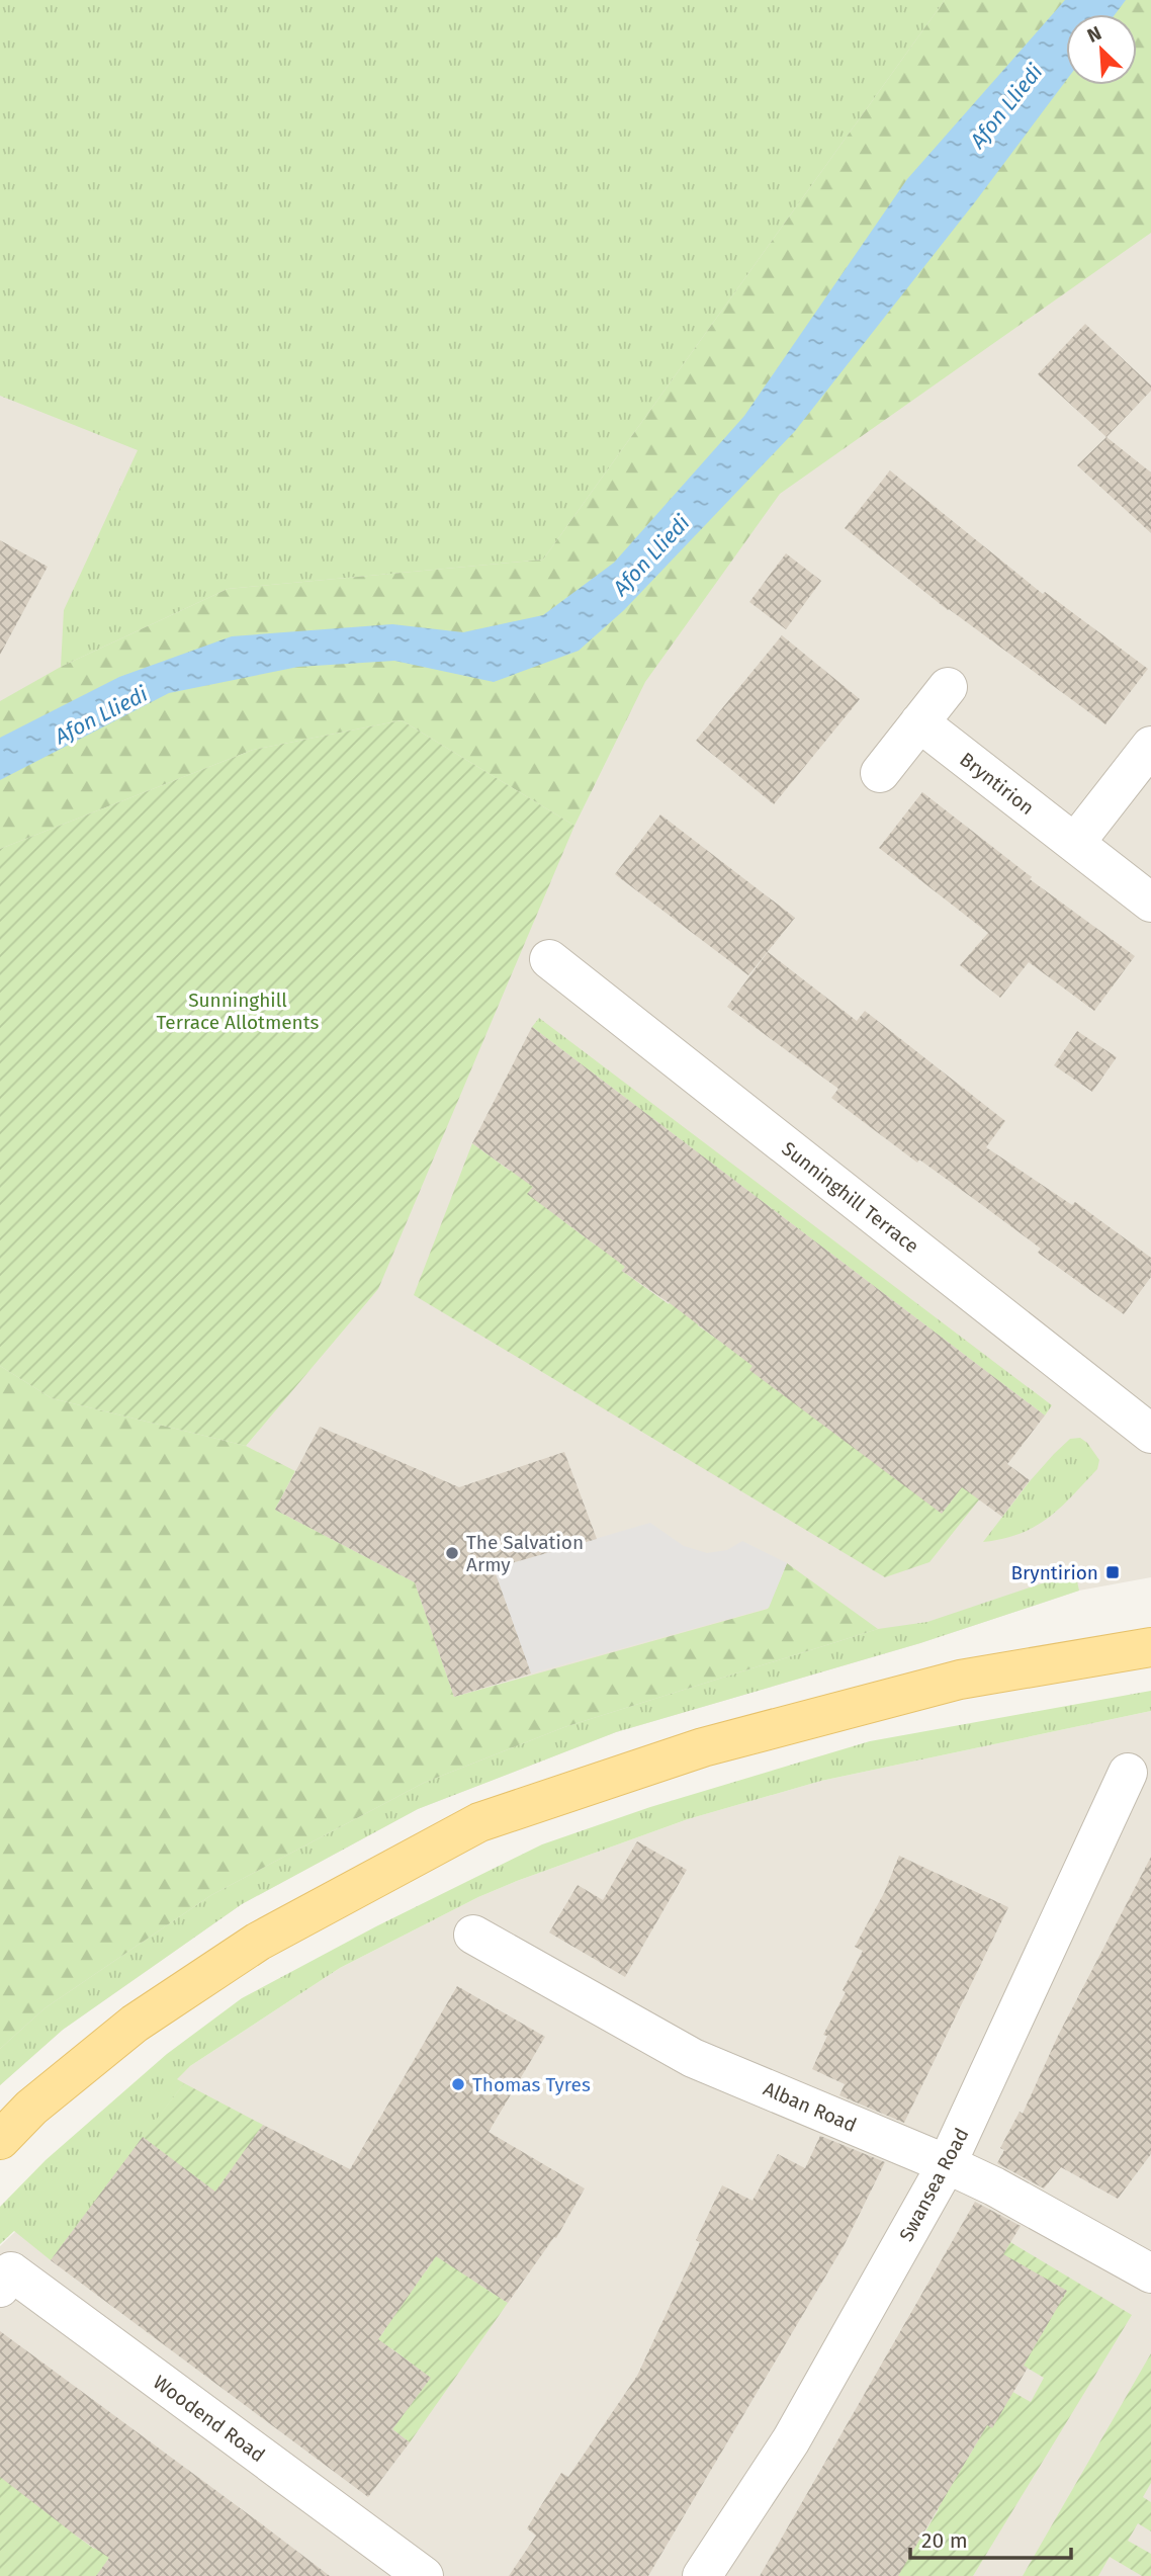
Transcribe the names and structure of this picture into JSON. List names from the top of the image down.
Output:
{
  "streets": {
    "street": [
      "Bryntirion",
      "Sunninghill Terrace",
      "Alban Road",
      "Swansea Road",
      "Woodend Road"
    ]
  },
  "crossings": [
    ["Alban Road", "Swansea Road"]
  ],
  "water": ["Afon Lliedi"],
  "parks": ["Sunninghill Terrace Allotments"],
  "places": {
    "other": ["The Salvation Army", "Thomas Tyres"],
    "transit": ["Bryntirion"]
  },
  "scale_bar": "20 m",
  "north": "top left"
}
